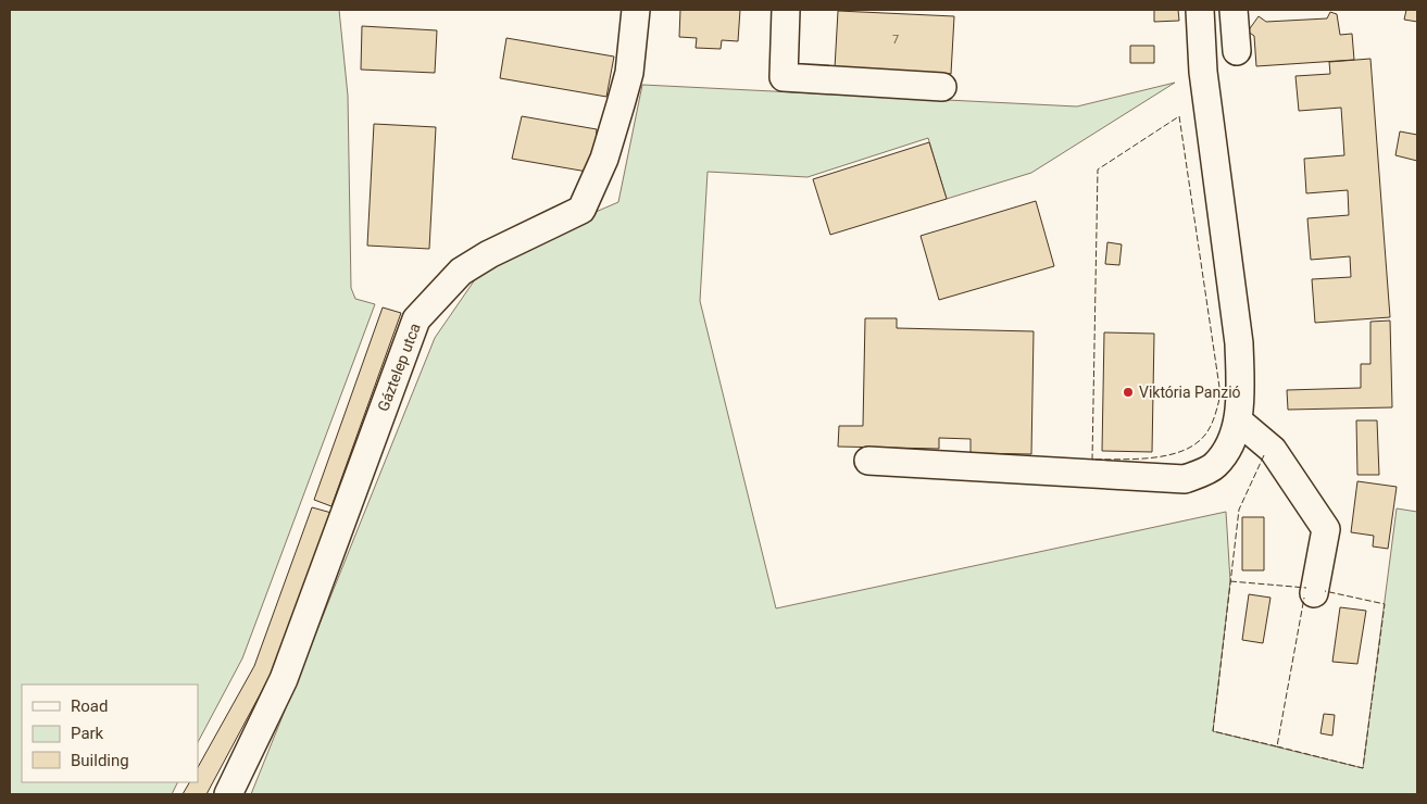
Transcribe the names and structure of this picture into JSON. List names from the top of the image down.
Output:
{
  "streets": {
    "street": ["Gáztelep utca"]
  },
  "places": ["Viktória Panzió"],
  "house_numbers": ["7"],
  "legend": ["Road", "Park", "Building"]
}
